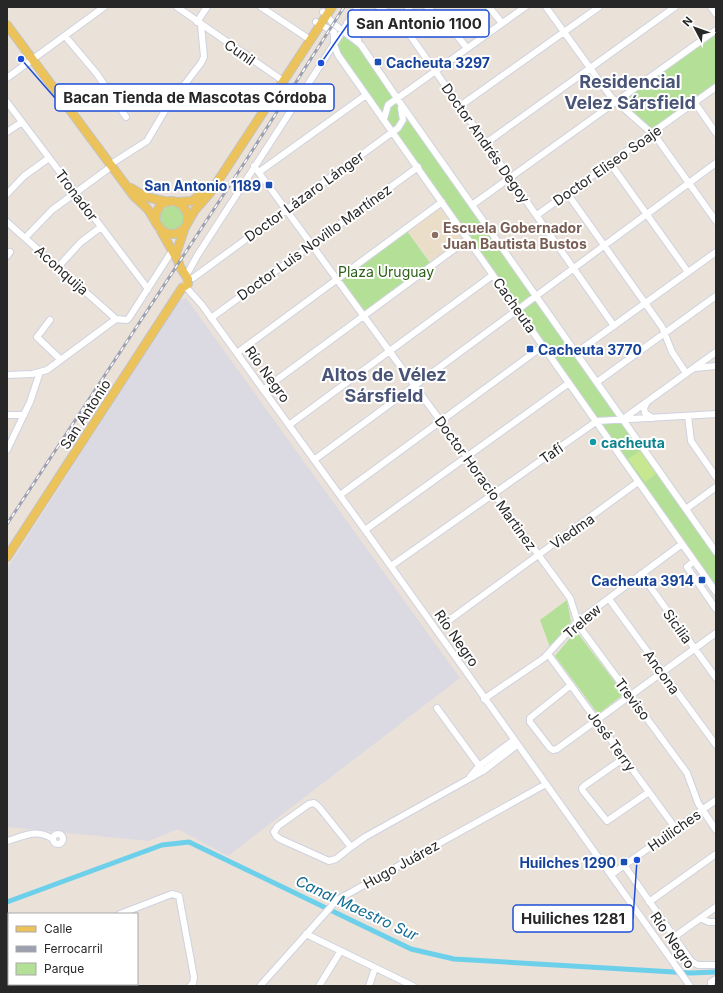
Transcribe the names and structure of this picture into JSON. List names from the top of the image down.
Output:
{
  "streets": {
    "main road": ["San Antonio"],
    "street": [
      "Cunil",
      "Doctor Andrés Degoy",
      "Doctor Eliseo Soaje",
      "Tronador",
      "Doctor Lázaro Lánger",
      "Doctor Luis Novillo Martínez",
      "Aconquija",
      "Cacheuta",
      "Río Negro",
      "Tafí",
      "Doctor Horacio Martinez",
      "Viedma",
      "Trelew",
      "Sicilia",
      "Ancona",
      "Treviso",
      "José Terry",
      "Huiliches",
      "Hugo Juárez"
    ]
  },
  "crossings": [
    ["Doctor Andrés Degoy", "Doctor Eliseo Soaje"],
    ["Doctor Lázaro Lánger", "Cacheuta"],
    ["Doctor Lázaro Lánger", "Río Negro"],
    ["Doctor Lázaro Lánger", "San Antonio"],
    ["Doctor Lázaro Lánger", "Doctor Horacio Martinez"],
    ["Doctor Luis Novillo Martínez", "Cacheuta"],
    ["Doctor Luis Novillo Martínez", "Río Negro"],
    ["Doctor Luis Novillo Martínez", "Doctor Horacio Martinez"],
    ["Cacheuta", "San Antonio"],
    ["Cacheuta", "Tafí"],
    ["Cacheuta", "Viedma"],
    ["Cacheuta", "Trelew"],
    ["Río Negro", "San Antonio"],
    ["Río Negro", "Tafí"],
    ["Río Negro", "Trelew"],
    ["Río Negro", "Huiliches"],
    ["Río Negro", "Hugo Juárez"],
    ["San Antonio", "Doctor Horacio Martinez"],
    ["Tafí", "Doctor Horacio Martinez"],
    ["Doctor Horacio Martinez", "Viedma"],
    ["Doctor Horacio Martinez", "Treviso"],
    ["Trelew", "Sicilia"],
    ["Trelew", "Ancona"],
    ["Trelew", "Treviso"],
    ["Trelew", "José Terry"],
    ["Treviso", "Huiliches"],
    ["José Terry", "Huiliches"]
  ],
  "districts": ["Residencial Velez Sársfield", "Altos de Vélez Sársfield"],
  "water": ["Canal Maestro Sur"],
  "parks": ["Plaza Uruguay"],
  "places": {
    "other": [
      "Bacan Tienda de Mascotas Córdoba",
      "San Antonio 1100",
      "Escuela Gobernador Juan Bautista Bustos",
      "cacheuta",
      "Huiliches 1281"
    ],
    "transit": [
      "Cacheuta 3297",
      "San Antonio 1189",
      "Cacheuta 3770",
      "Cacheuta 3914",
      "Huilches 1290"
    ]
  },
  "legend": ["Calle", "Ferrocarril", "Parque"],
  "north": "top left"
}
